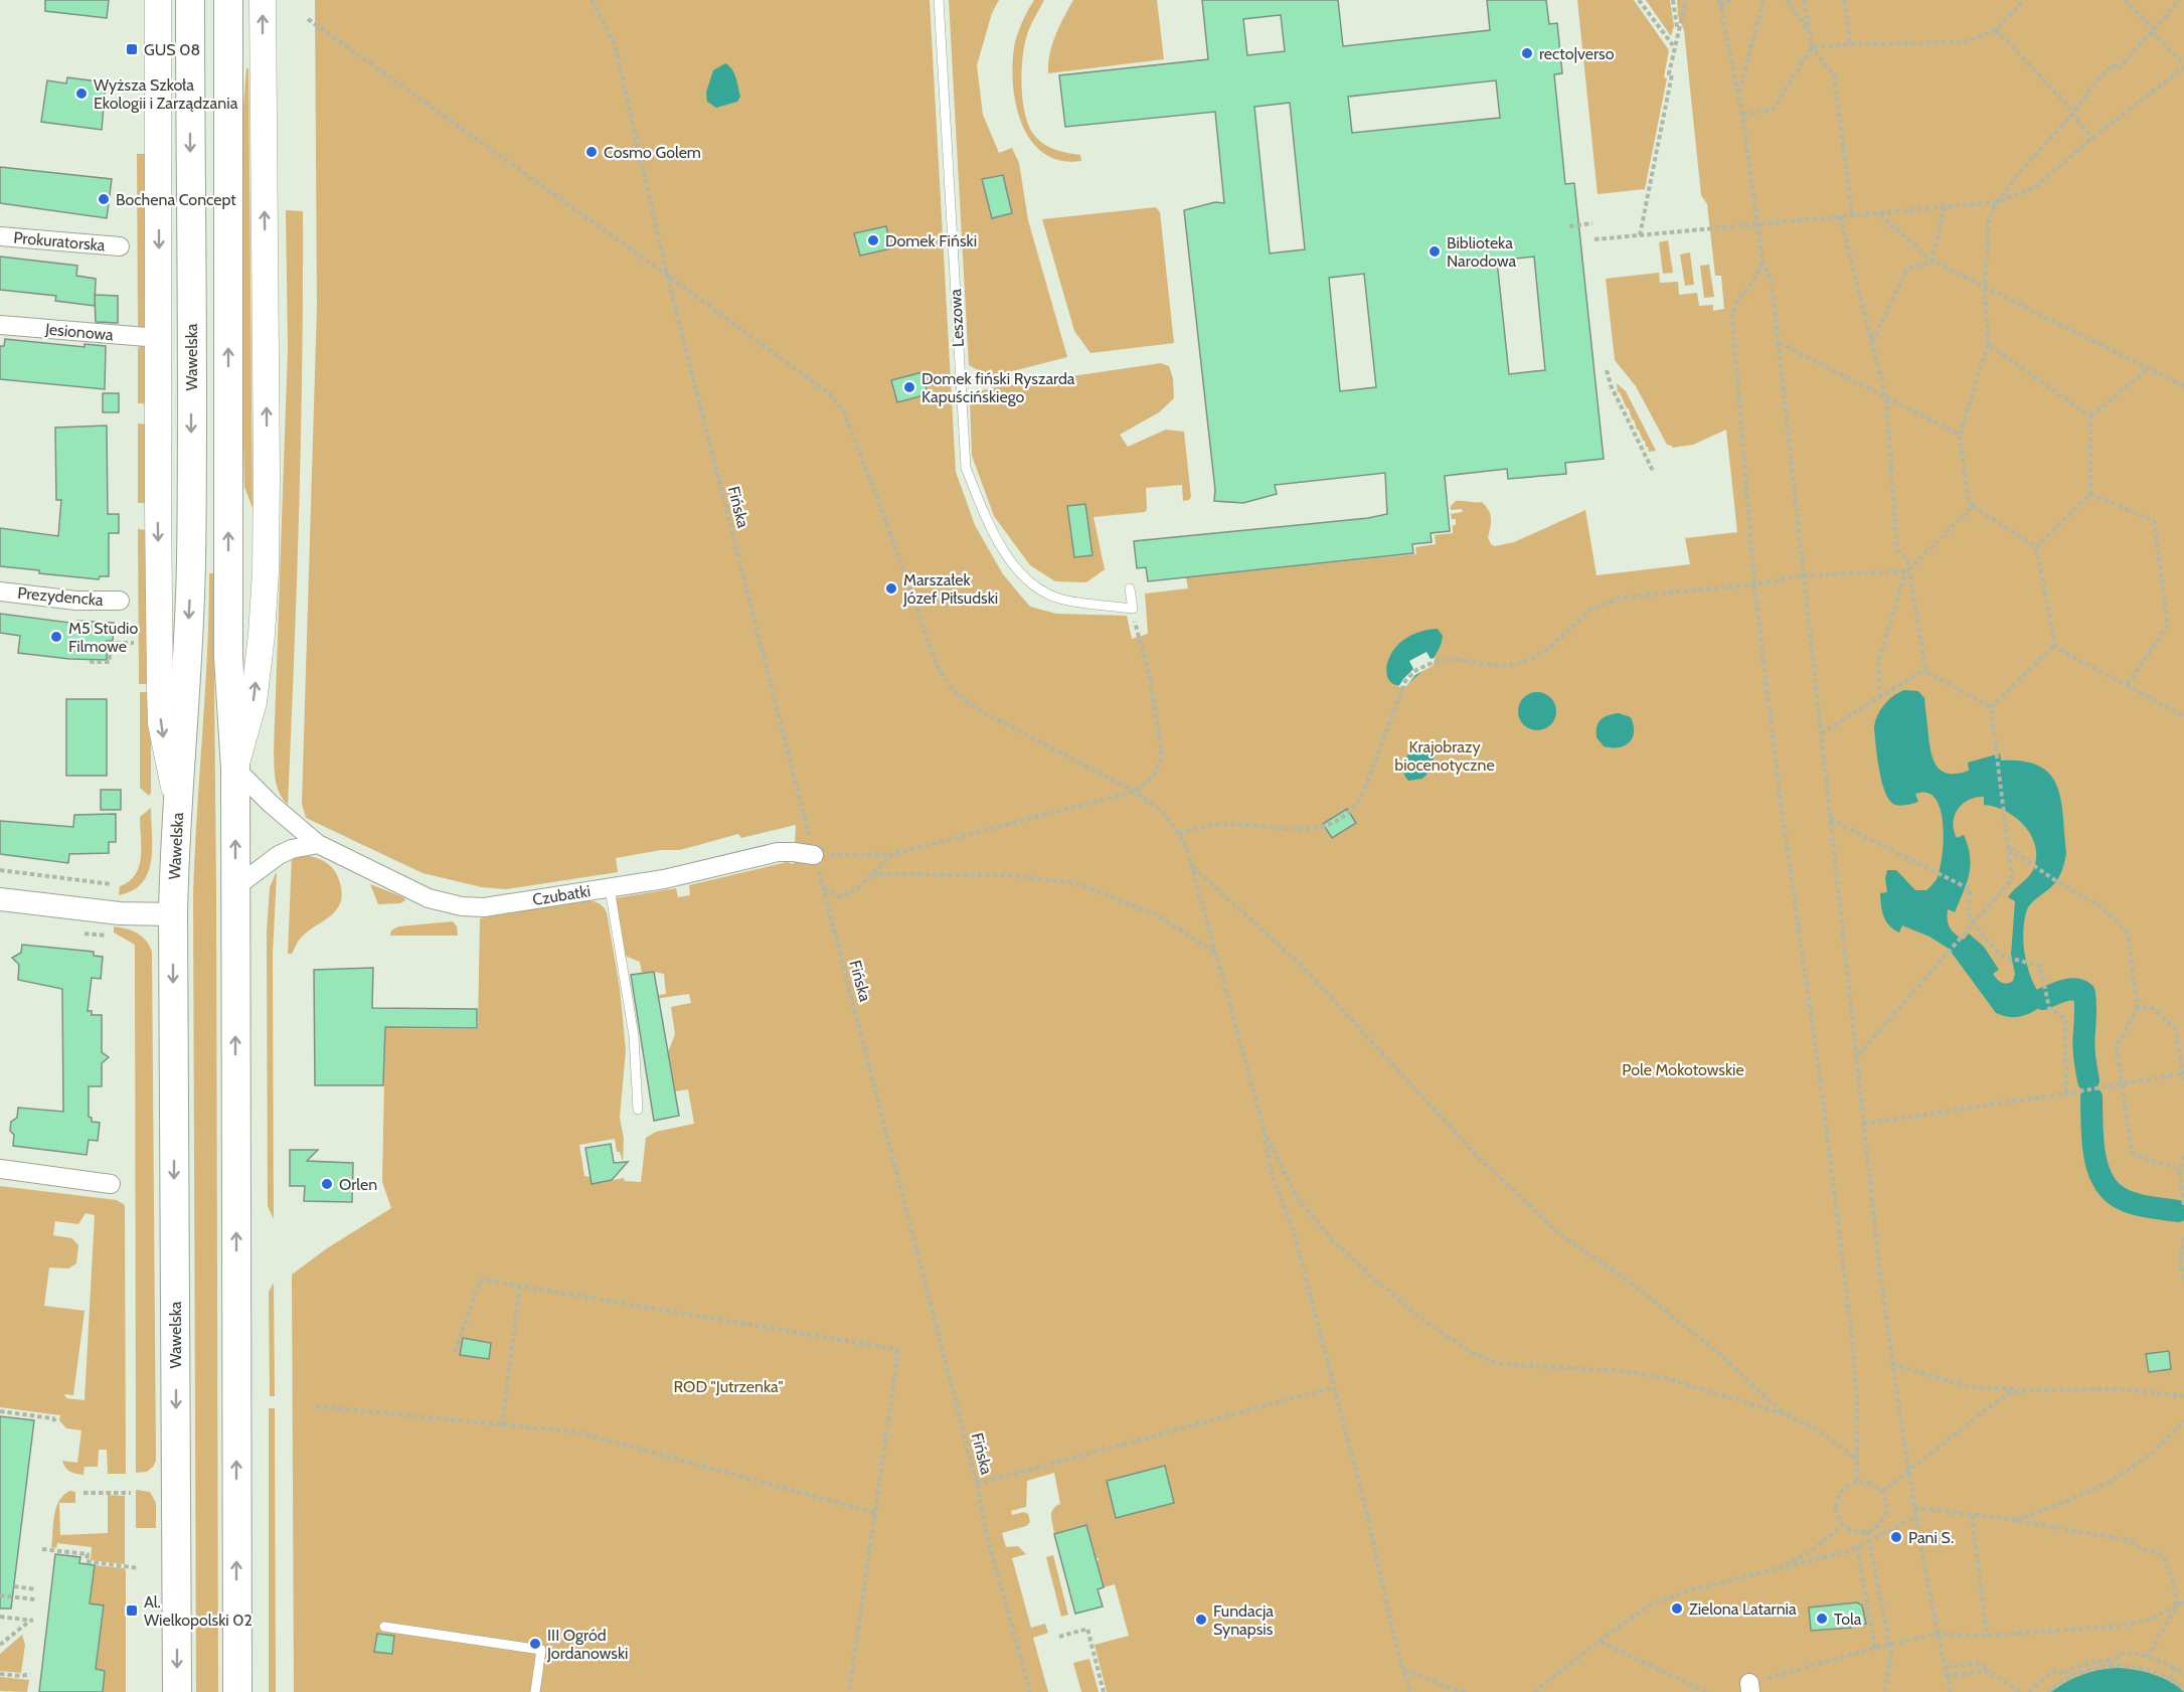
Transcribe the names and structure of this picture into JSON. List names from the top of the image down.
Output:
{
  "streets": {
    "main road": ["Wawelska"],
    "street": [
      "Prokuratorska",
      "Jesionowa",
      "Prezydencka",
      "Czubatki"
    ],
    "lane": ["Leszowa"],
    "path": ["Fińska"]
  },
  "crossings": [
    ["Fińska", "Czubatki"]
  ],
  "parks": ["Krajobrazy biocenotyczne", "Pole Mokotowskie", "ROD \"Jutrzenka\""],
  "places": {
    "transit": ["GUS 08", "Al. Wielkopolski 02"],
    "other": [
      "recto|verso",
      "Wyższa Szkoła Ekologii i Zarządzania",
      "Cosmo Golem",
      "Bochena Concept",
      "Domek Fiński",
      "Biblioteka Narodowa",
      "Domek fiński Ryszarda Kapuścińskiego",
      "Marszałek Józef Piłsudski",
      "M5 Studio Filmowe",
      "Orlen",
      "Pani S.",
      "Zielona Latarnia",
      "Tola",
      "Fundacja Synapsis",
      "III Ogród Jordanowski"
    ]
  }
}
